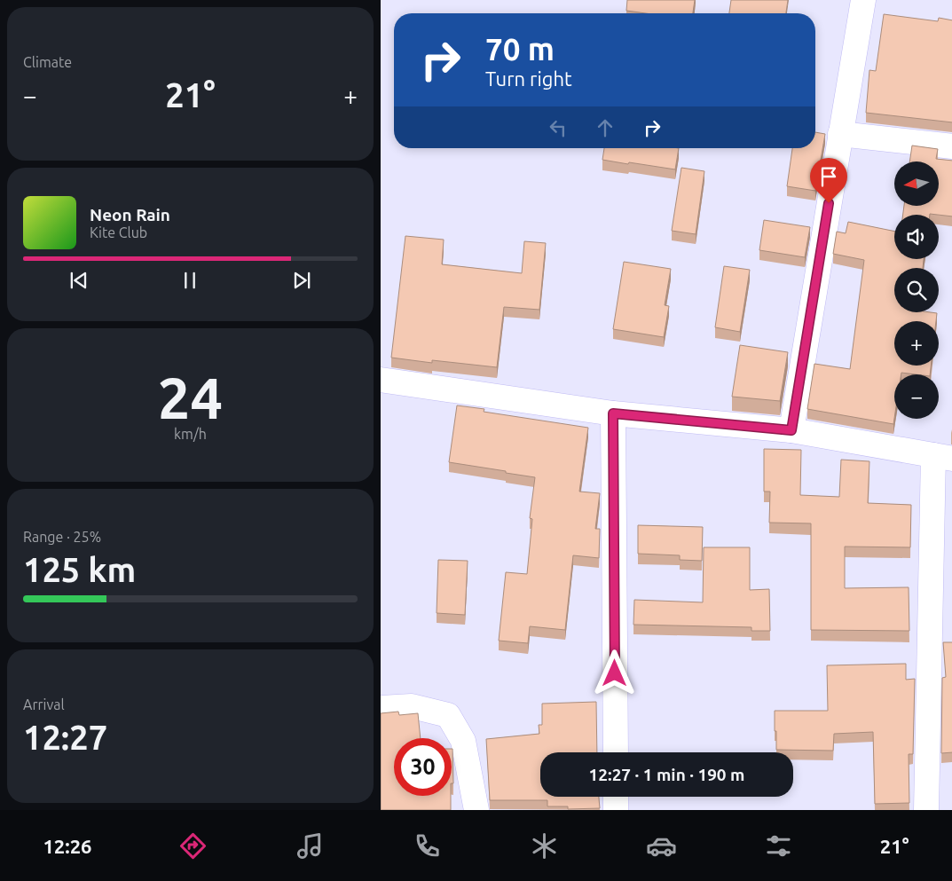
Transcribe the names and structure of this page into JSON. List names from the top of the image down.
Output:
{
  "north": "left",
  "page": {
    "tile": [
      "Climate",
      ["24", "km/h"],
      ["Range · 25%", "125 km"],
      ["Arrival", "12:27"]
    ],
    "turn": ["70 m", "Turn right"],
    "heat": ["−", "21°", "+"],
    "map_buttons": ["+", "−"],
    "song": ["Neon Rain", "Kite Club"],
    "limit": "30",
    "trip": "12:27 · 1 min · 190 m",
    "tabs": ["12:26", "21°"]
  }
}
